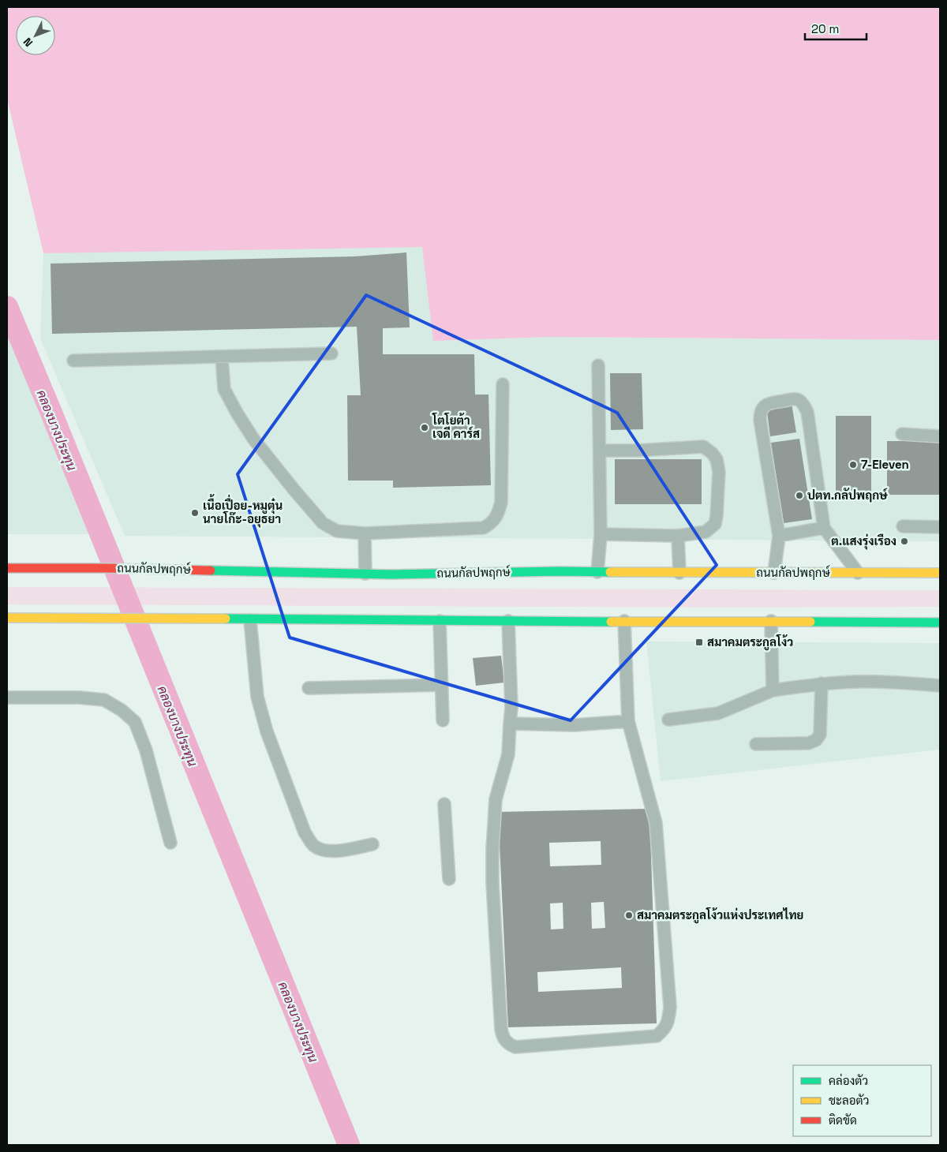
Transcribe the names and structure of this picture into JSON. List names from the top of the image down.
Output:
{
  "streets": {
    "main road": ["ถนนกัลปพฤกษ์"]
  },
  "water": ["คลองบางประทุน"],
  "places": {
    "other": [
      "โตโยต้า เจดี คาร์ส",
      "7-Eleven",
      "ปตท.กลัปพฤกษ์",
      "เนื้อเปื่อย-หมูตุ๋น นายโก๊ะ-อยุธยา",
      "ต.แสงรุ่งเรือง",
      "สมาคมตระกูลโง้วแห่งประเทศไทย"
    ],
    "transit": ["สมาคมตระกูลโง้ว"]
  },
  "legend": ["คล่องตัว", "ชะลอตัว", "ติดขัด"],
  "scale_bar": "20 m",
  "north": "bottom left"
}
